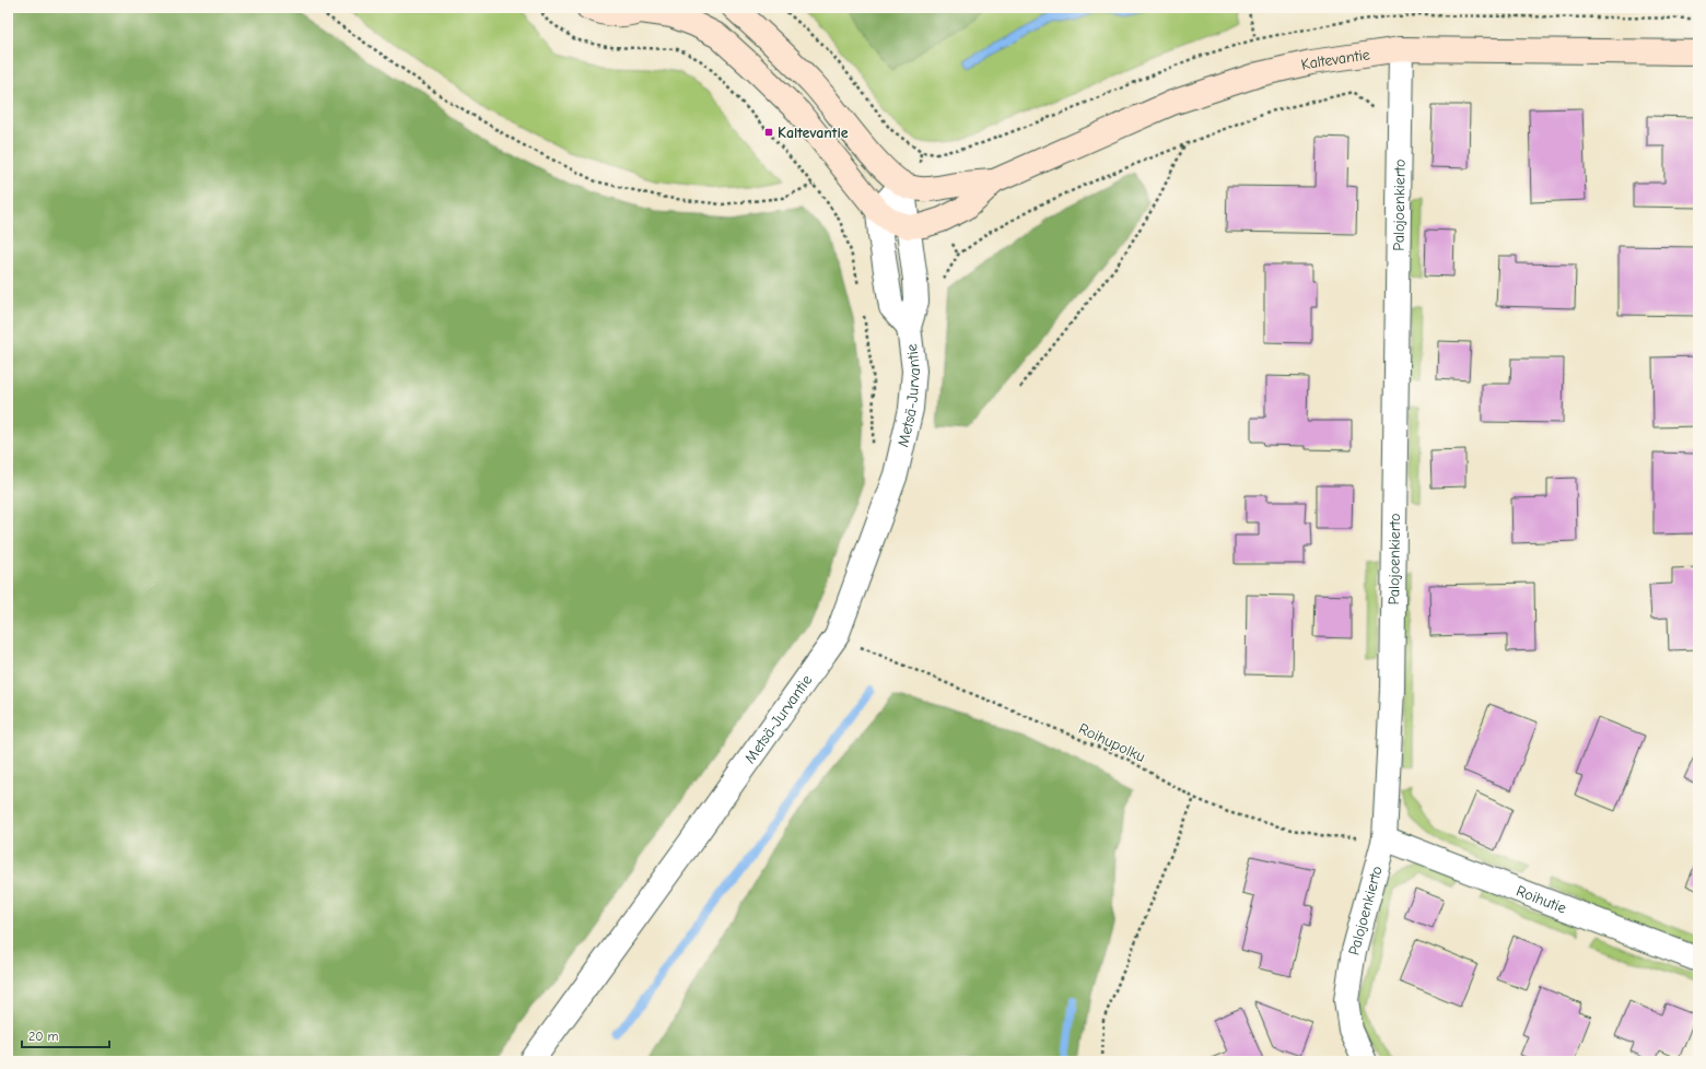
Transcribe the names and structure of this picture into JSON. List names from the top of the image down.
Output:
{
  "streets": {
    "street": [
      "Kaltevantie",
      "Palojoenkierto",
      "Metsä-Jurvantie",
      "Roihutie"
    ],
    "path": ["Roihupolku"]
  },
  "crossings": [
    ["Kaltevantie", "Palojoenkierto"],
    ["Kaltevantie", "Metsä-Jurvantie"],
    ["Palojoenkierto", "Roihupolku"],
    ["Palojoenkierto", "Roihutie"],
    ["Metsä-Jurvantie", "Roihupolku"],
    ["Roihupolku", "Roihutie"]
  ],
  "places": {
    "transit": ["Kaltevantie"]
  },
  "scale_bar": "20 m"
}
